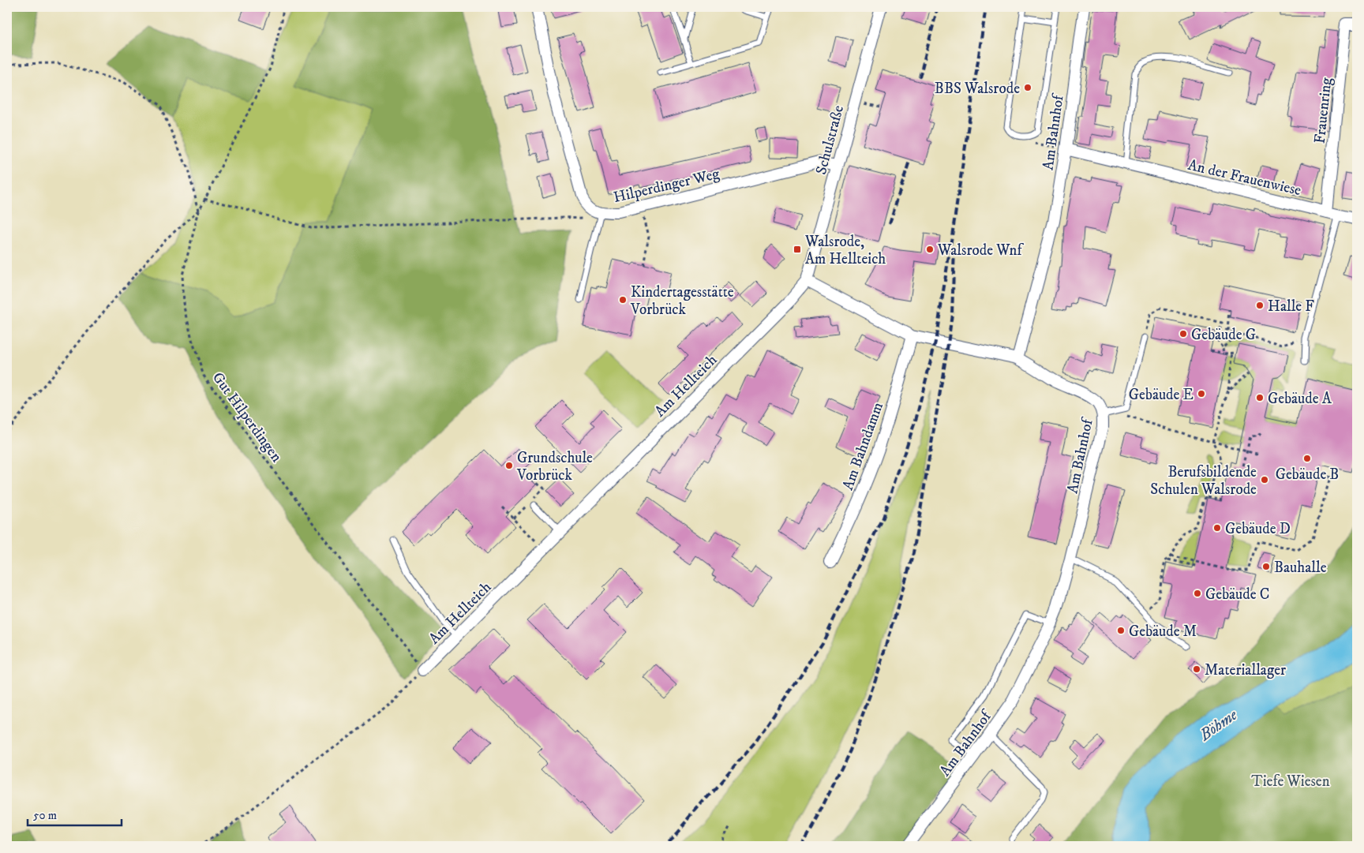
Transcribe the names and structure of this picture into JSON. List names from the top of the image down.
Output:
{
  "streets": {
    "street": [
      "Frauenring",
      "Am Bahnhof",
      "Schulstraße",
      "An der Frauenwiese",
      "Hilperdinger Weg",
      "Am Hellteich",
      "Am Bahndamm"
    ],
    "path": ["Gut Hilperdingen"]
  },
  "crossings": [
    ["Frauenring", "An der Frauenwiese"],
    ["Am Bahnhof", "An der Frauenwiese"],
    ["Schulstraße", "Hilperdinger Weg"],
    ["Schulstraße", "Am Hellteich"],
    ["Am Hellteich", "Gut Hilperdingen"]
  ],
  "water": ["Böhme"],
  "parks": ["Tiefe Wiesen"],
  "places": {
    "other": [
      "BBS Walsrode",
      "Walsrode Wnf",
      "Kindertagesstätte Vorbrück",
      "Halle F",
      "Gebäude G",
      "Gebäude E",
      "Gebäude A",
      "Gebäude B",
      "Grundschule Vorbrück",
      "Berufsbildende Schulen Walsrode",
      "Gebäude D",
      "Bauhalle",
      "Gebäude C",
      "Gebäude M",
      "Materiallager"
    ],
    "transit": ["Walsrode, Am Hellteich"]
  },
  "scale_bar": "50 m"
}
